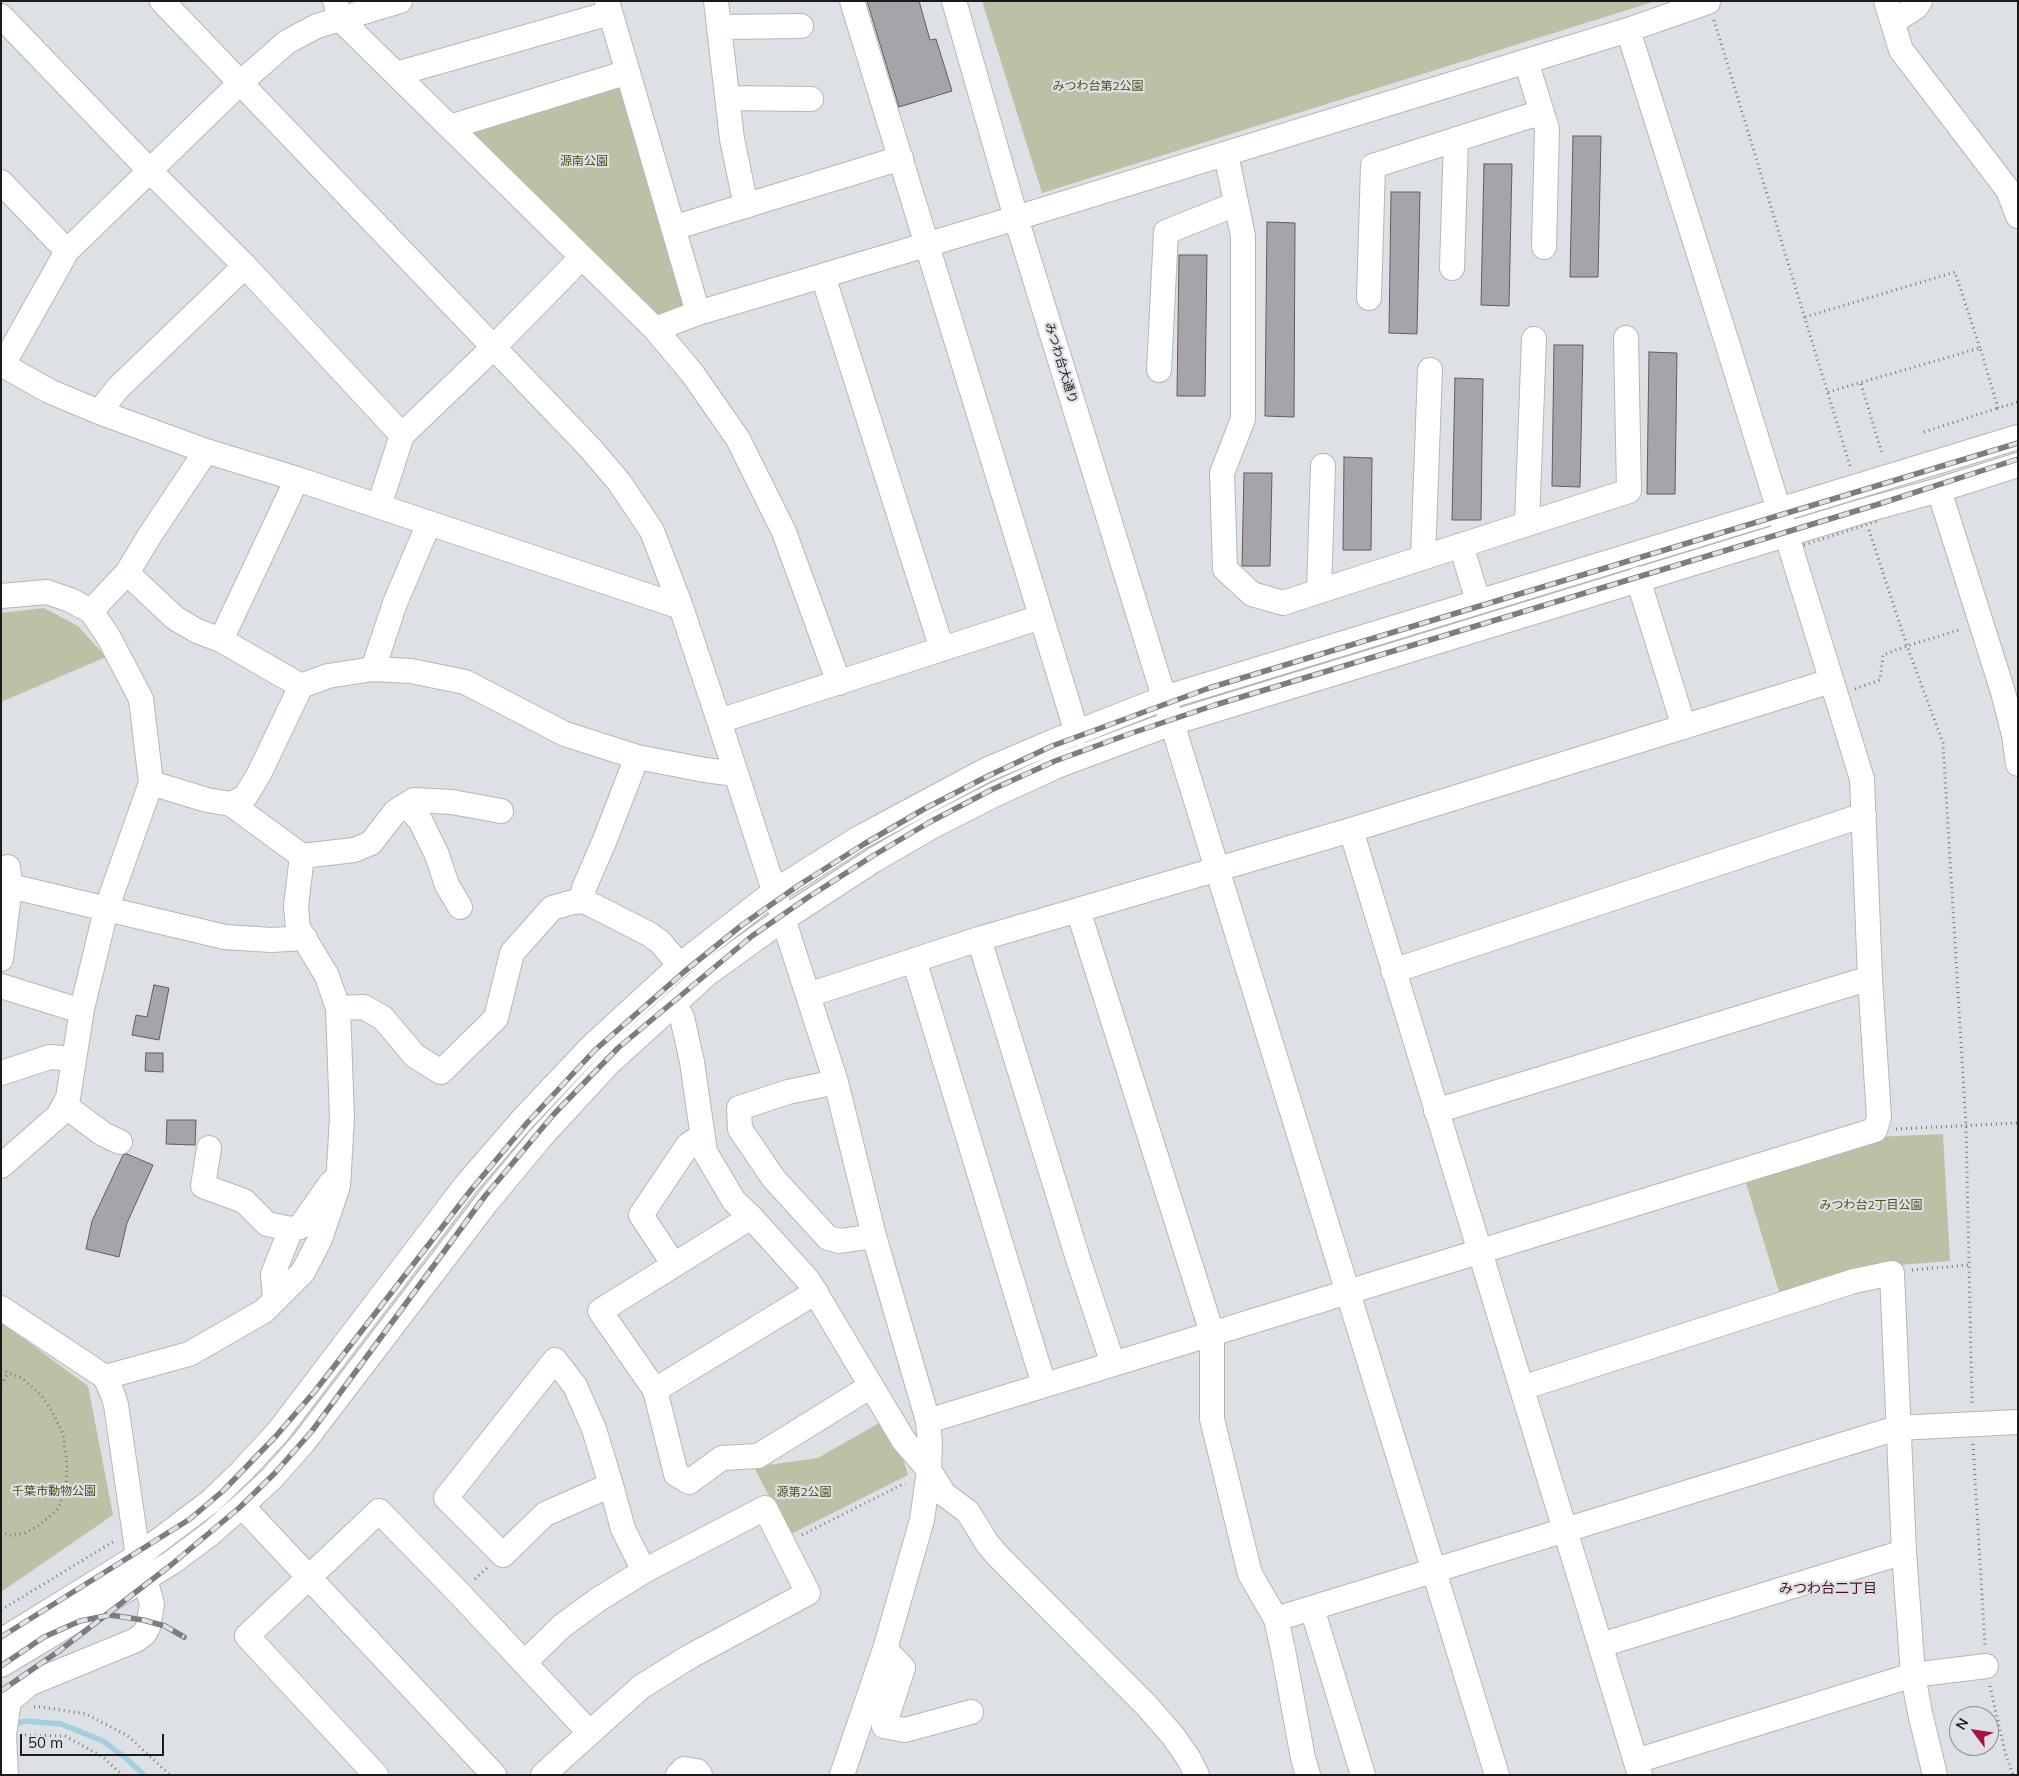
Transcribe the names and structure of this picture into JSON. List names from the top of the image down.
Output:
{
  "streets": {
    "street": ["みつわ台大通り"]
  },
  "districts": ["みつわ台二丁目"],
  "parks": [
    "みつわ台第2公園",
    "源南公園",
    "みつわ台2丁目公園",
    "千葉市動物公園",
    "源第2公園"
  ],
  "scale_bar": "50 m",
  "north": "top left"
}
